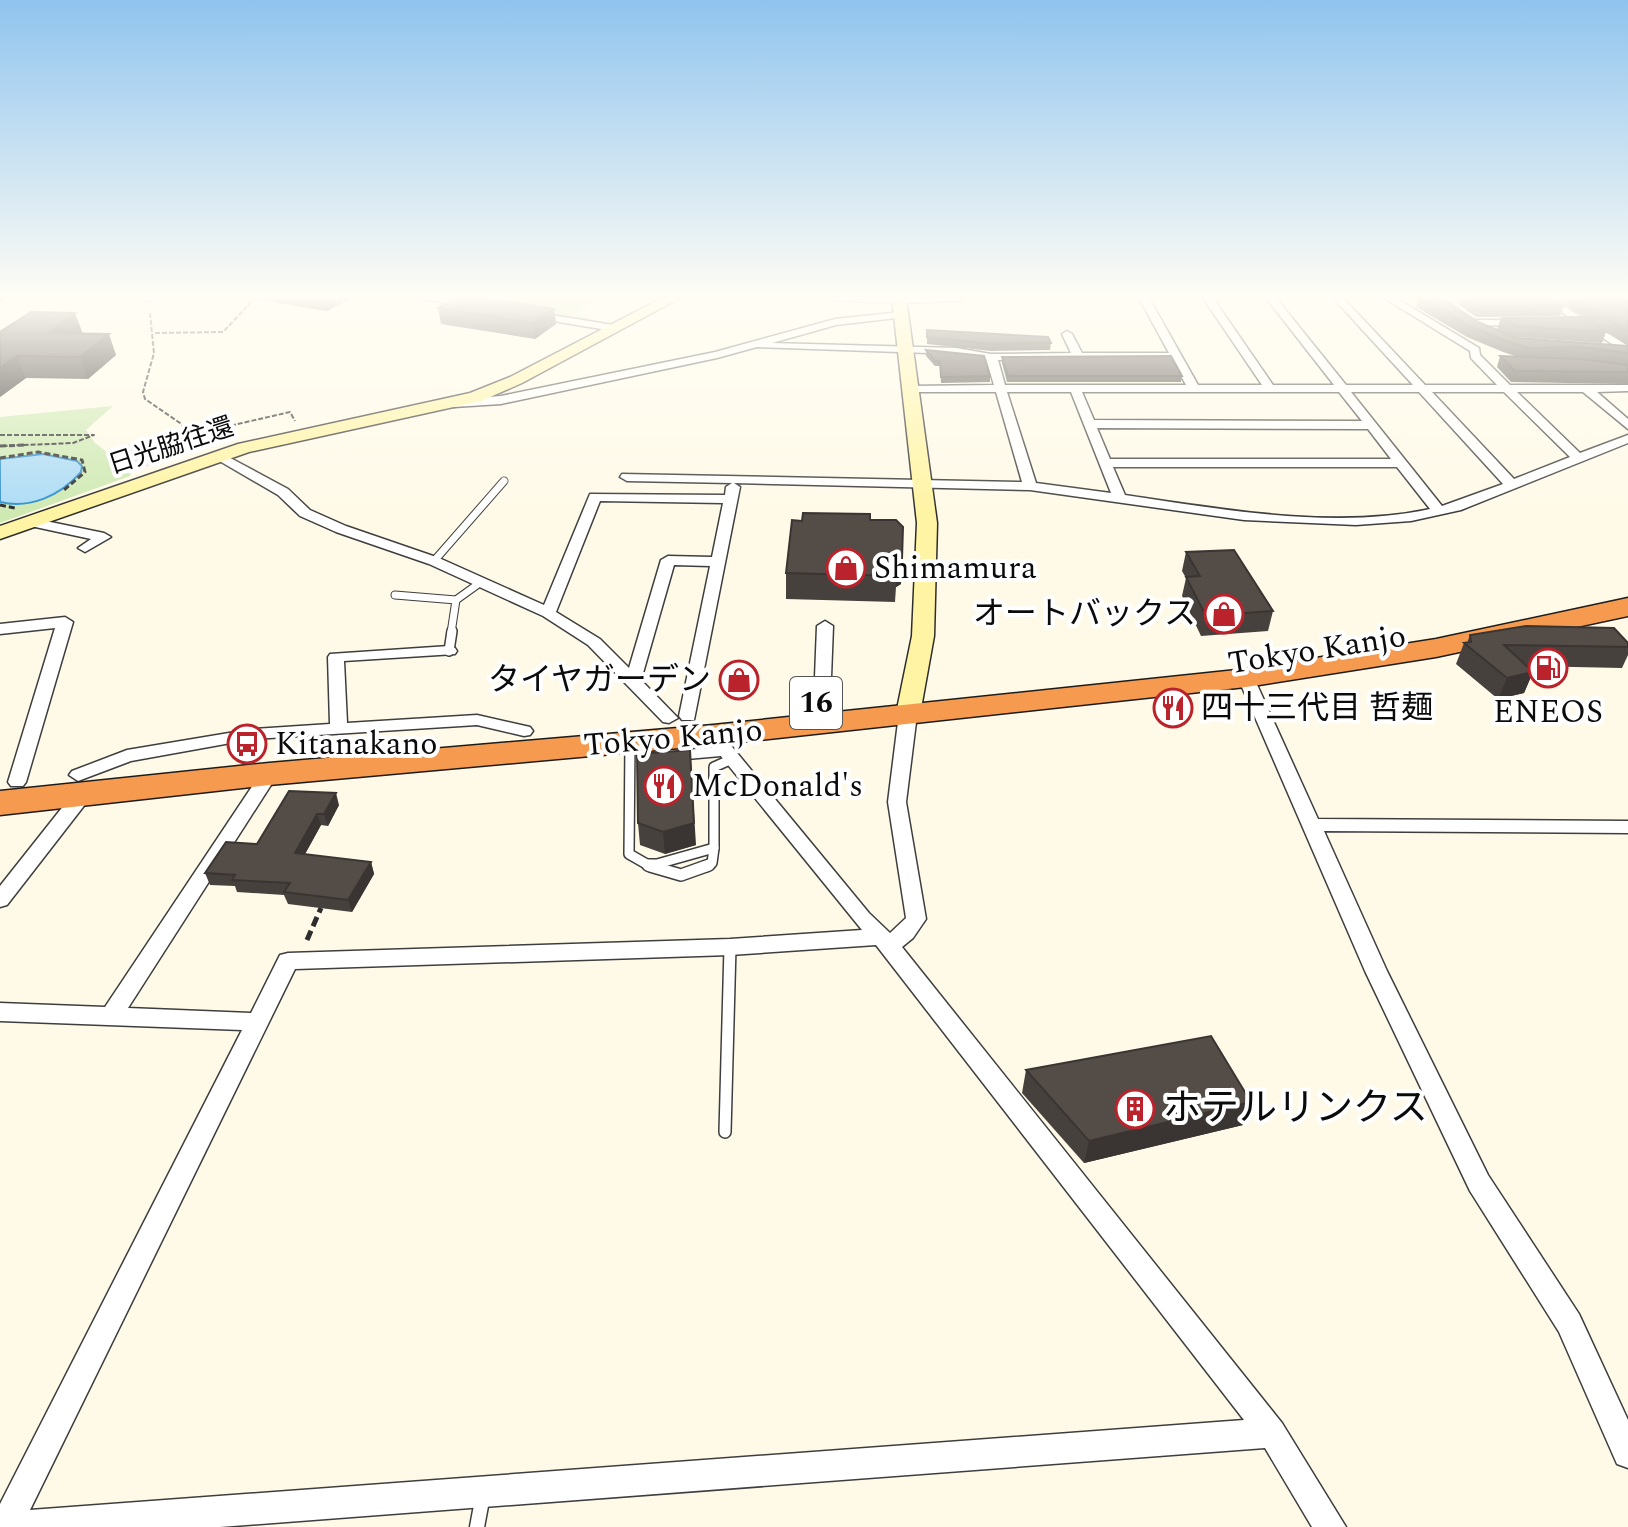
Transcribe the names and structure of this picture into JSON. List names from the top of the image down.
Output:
{
  "streets": {
    "highway": ["Tokyo Kanjo", "16"],
    "street": ["日光脇往還"]
  },
  "places": {
    "shop": ["Shimamura", "オートバックス", "タイヤガーデン"],
    "fuel station": ["ENEOS"],
    "restaurant": ["四十三代目 哲麺", "McDonald's"],
    "bus stop": ["Kitanakano"],
    "building": ["ホテルリンクス"]
  }
}
